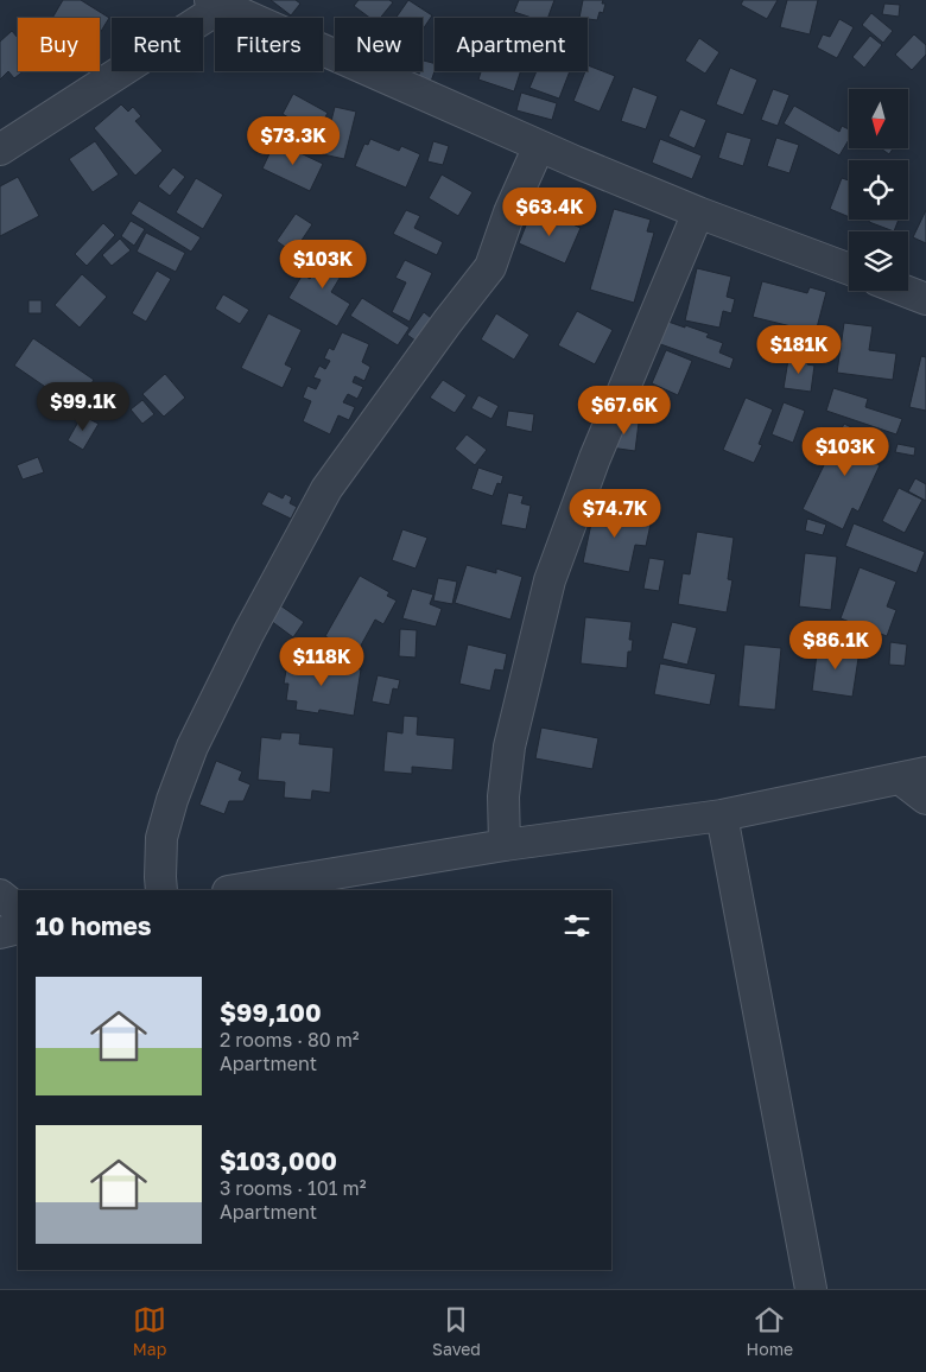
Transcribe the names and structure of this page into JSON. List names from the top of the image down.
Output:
{
  "north": "bottom",
  "page": {
    "chip": [
      "Buy",
      "Rent",
      "Filters",
      "New",
      "Apartment"
    ],
    "price": [
      "$73.3K",
      "$63.4K",
      "$103K",
      "$181K",
      "$99.1K",
      "$67.6K",
      "$103K",
      "$74.7K",
      "$86.1K",
      "$118K"
    ],
    "heading": "10 homes",
    "list": [
      {
        "name": "$99,100",
        "note": "2 rooms · 80 m² · Apartment"
      },
      {
        "name": "$103,000",
        "note": "3 rooms · 101 m² · Apartment"
      }
    ],
    "tabs": ["Map", "Saved", "Home"]
  }
}
